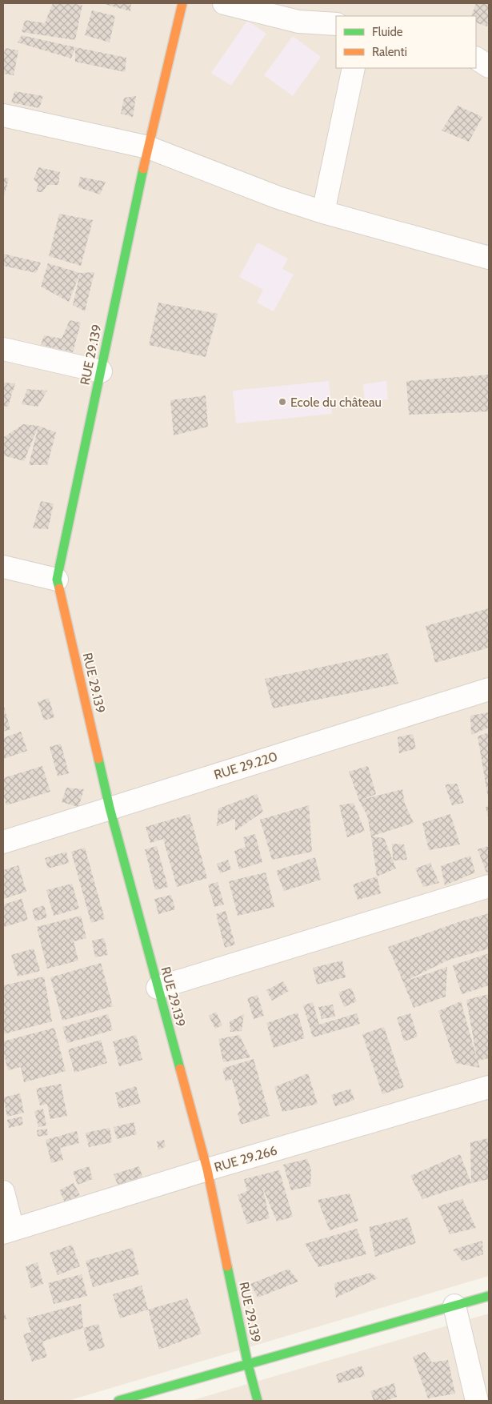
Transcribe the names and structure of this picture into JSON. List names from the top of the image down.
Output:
{
  "streets": {
    "street": ["RUE 29.139", "RUE 29.220", "RUE 29.266"]
  },
  "crossings": [
    ["RUE 29.139", "RUE 29.220"],
    ["RUE 29.139", "RUE 29.266"]
  ],
  "places": ["Ecole du château"],
  "legend": ["Fluide", "Ralenti"]
}
